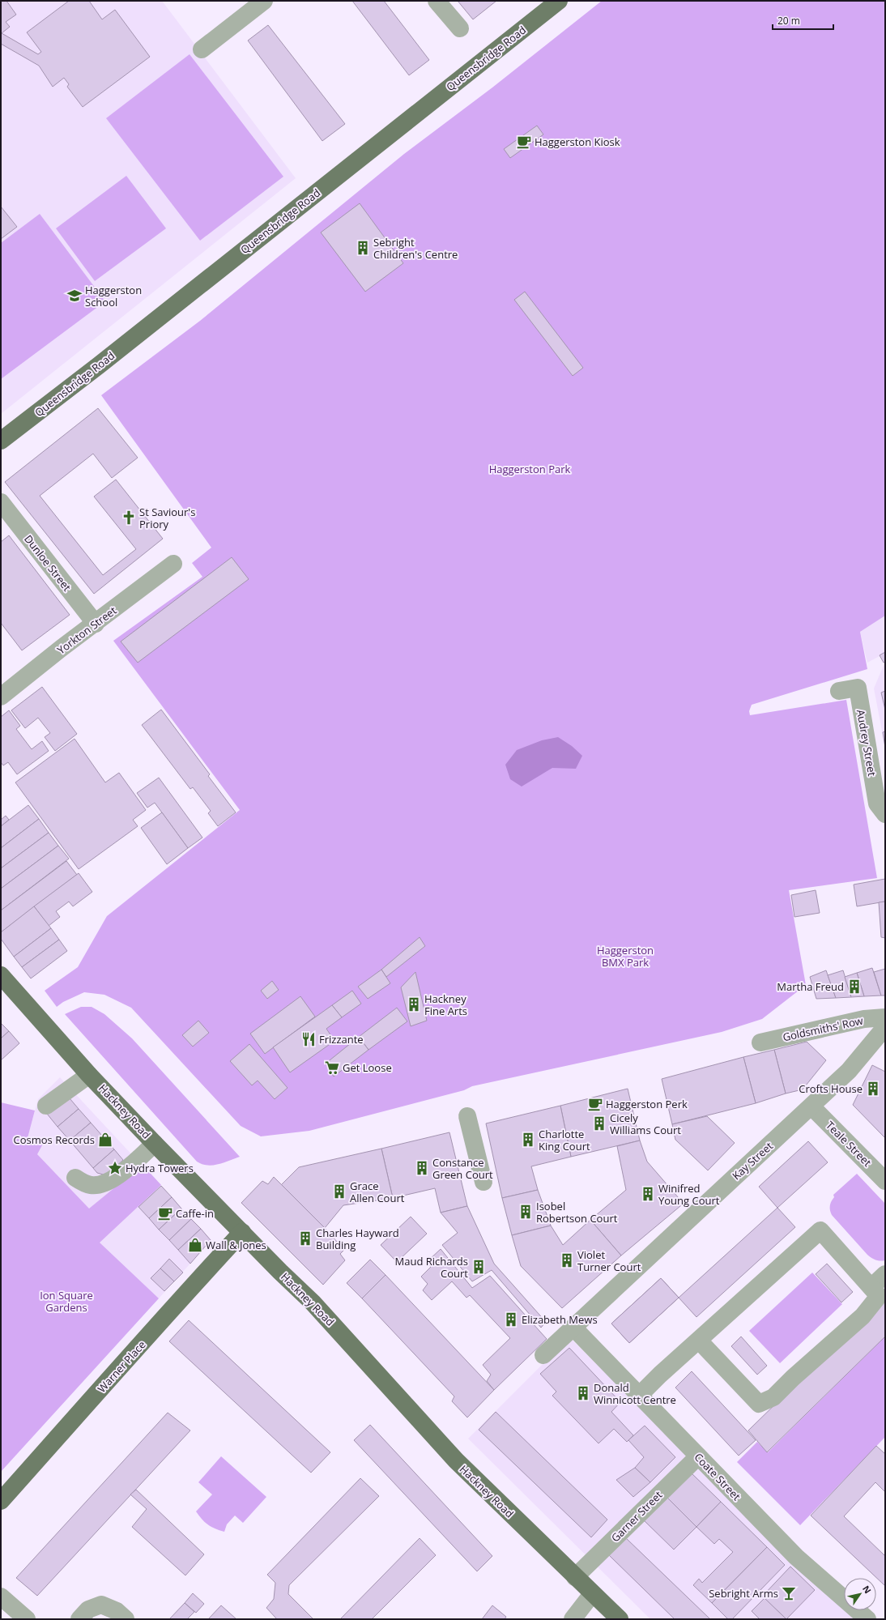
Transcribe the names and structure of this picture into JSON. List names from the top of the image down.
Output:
{
  "streets": {
    "main road": ["Queensbridge Road", "Hackney Road", "Warner Place"],
    "street": [
      "Dunloe Street",
      "Yorkton Street",
      "Audrey Street",
      "Goldsmiths' Row",
      "Teale Street",
      "Kay Street",
      "Coate Street",
      "Garner Street"
    ]
  },
  "crossings": [
    ["Dunloe Street", "Yorkton Street"],
    ["Hackney Road", "Warner Place"],
    ["Hackney Road", "Garner Street"],
    ["Teale Street", "Kay Street"],
    ["Kay Street", "Coate Street"],
    ["Coate Street", "Garner Street"]
  ],
  "parks": ["Haggerston Park", "Haggerston BMX Park", "Ion Square Gardens"],
  "places": {
    "cafe": ["Haggerston Kiosk", "Haggerston Perk", "Caffe-in"],
    "building": [
      "Sebright Children's Centre",
      "Martha Freud",
      "Hackney Fine Arts",
      "Crofts House",
      "Cicely Williams Court",
      "Charlotte King Court",
      "Constance Green Court",
      "Grace Allen Court",
      "Winifred Young Court",
      "Isobel Robertson Court",
      "Charles Hayward Building",
      "Violet Turner Court",
      "Maud Richards Court",
      "Elizabeth Mews",
      "Donald Winnicott Centre"
    ],
    "school or university": ["Haggerston School"],
    "church": ["St Saviour's Priory"],
    "restaurant": ["Frizzante"],
    "supermarket": ["Get Loose"],
    "shop": ["Cosmos Records", "Wall & Jones"],
    "place": ["Hydra Towers"],
    "bar": ["Sebright Arms"]
  },
  "scale_bar": "20 m",
  "north": "top right"
}
